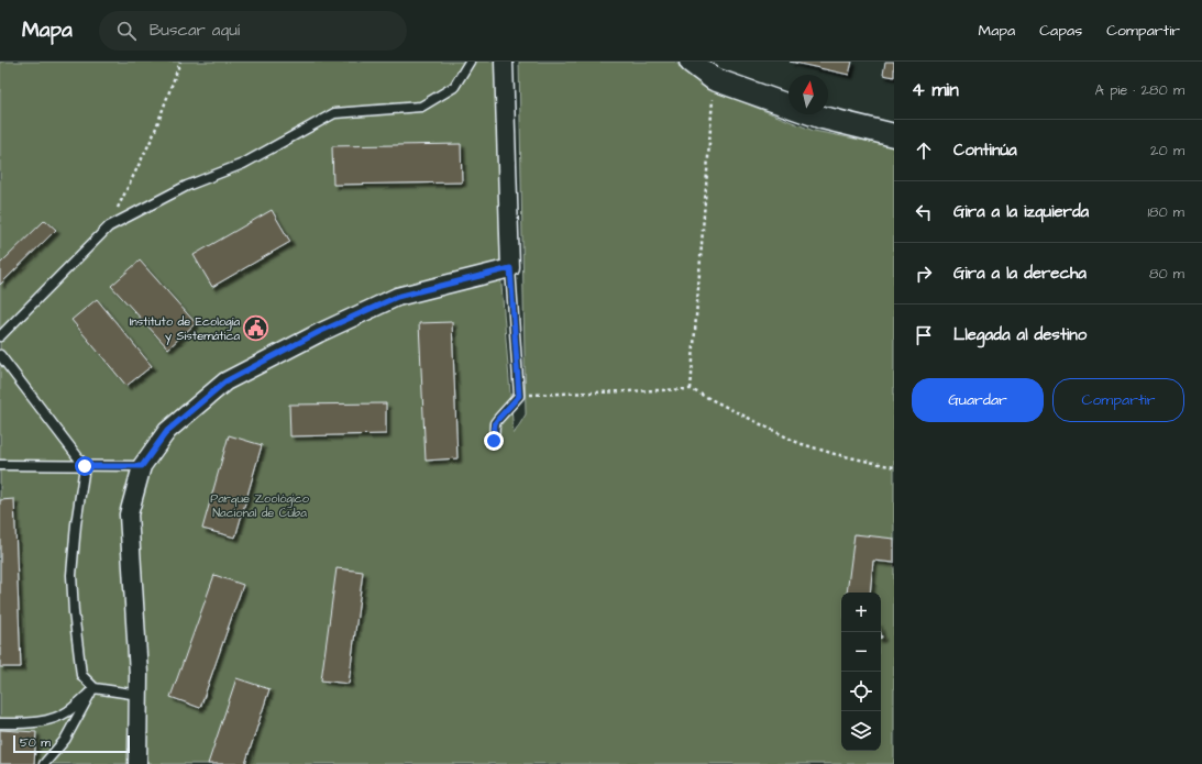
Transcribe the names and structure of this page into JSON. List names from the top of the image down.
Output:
{
  "parks": ["Parque Zoológico Nacional de Cuba"],
  "places": {
    "public building": ["Instituto de Ecología y Sistemática"]
  },
  "scale_bar": "50 m",
  "north": "top",
  "page": {
    "header": "Mapa",
    "search": "Buscar aquí",
    "nav": ["Mapa", "Capas", "Compartir"],
    "heading": ["4 min", "A pie · 280 m"],
    "list": [
      ["Continúa", "20 m"],
      ["Gira a la izquierda", "180 m"],
      ["Gira a la derecha", "80 m"],
      "Llegada al destino"
    ],
    "buttons": ["Guardar", "Compartir"],
    "map_buttons": ["+", "−"],
    "scale": "50 m"
  }
}
